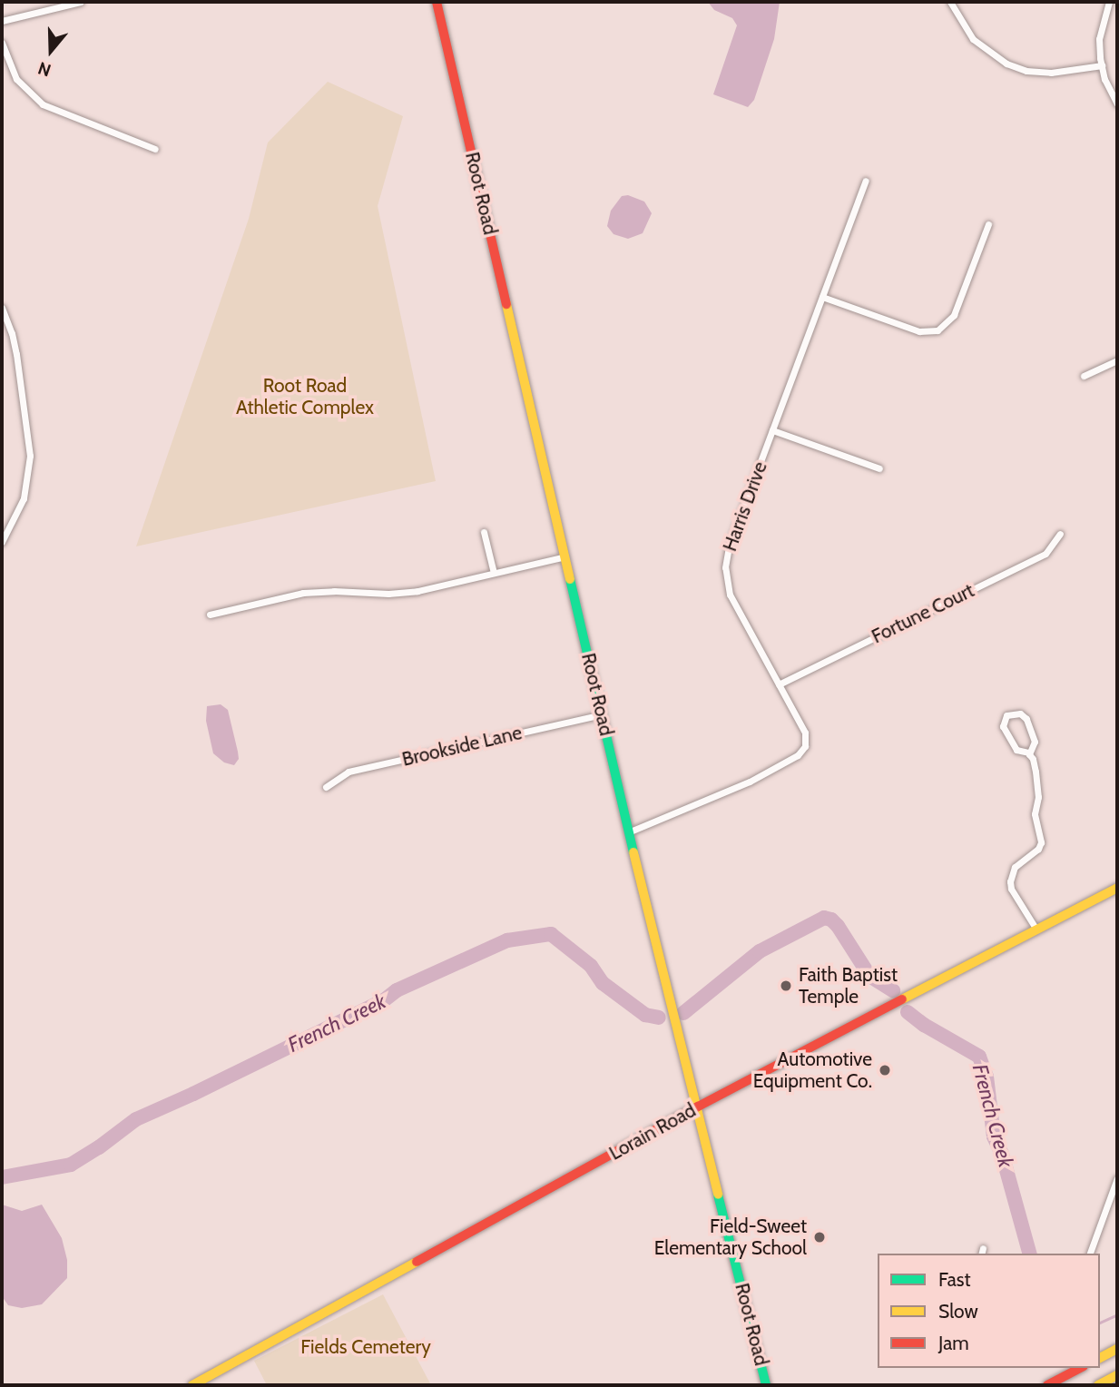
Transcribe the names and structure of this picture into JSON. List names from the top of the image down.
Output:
{
  "streets": {
    "main road": ["Root Road", "Lorain Road"],
    "street": ["Harris Drive", "Fortune Court", "Brookside Lane"]
  },
  "crossings": [
    ["Root Road", "Harris Drive"],
    ["Root Road", "Brookside Lane"],
    ["Root Road", "Lorain Road"],
    ["Harris Drive", "Fortune Court"]
  ],
  "water": ["French Creek"],
  "parks": ["Root Road Athletic Complex", "Fields Cemetery"],
  "places": ["Faith Baptist Temple", "Automotive Equipment Co.", "Field-Sweet Elementary School"],
  "legend": ["Fast", "Slow", "Jam"],
  "north": "bottom"
}
